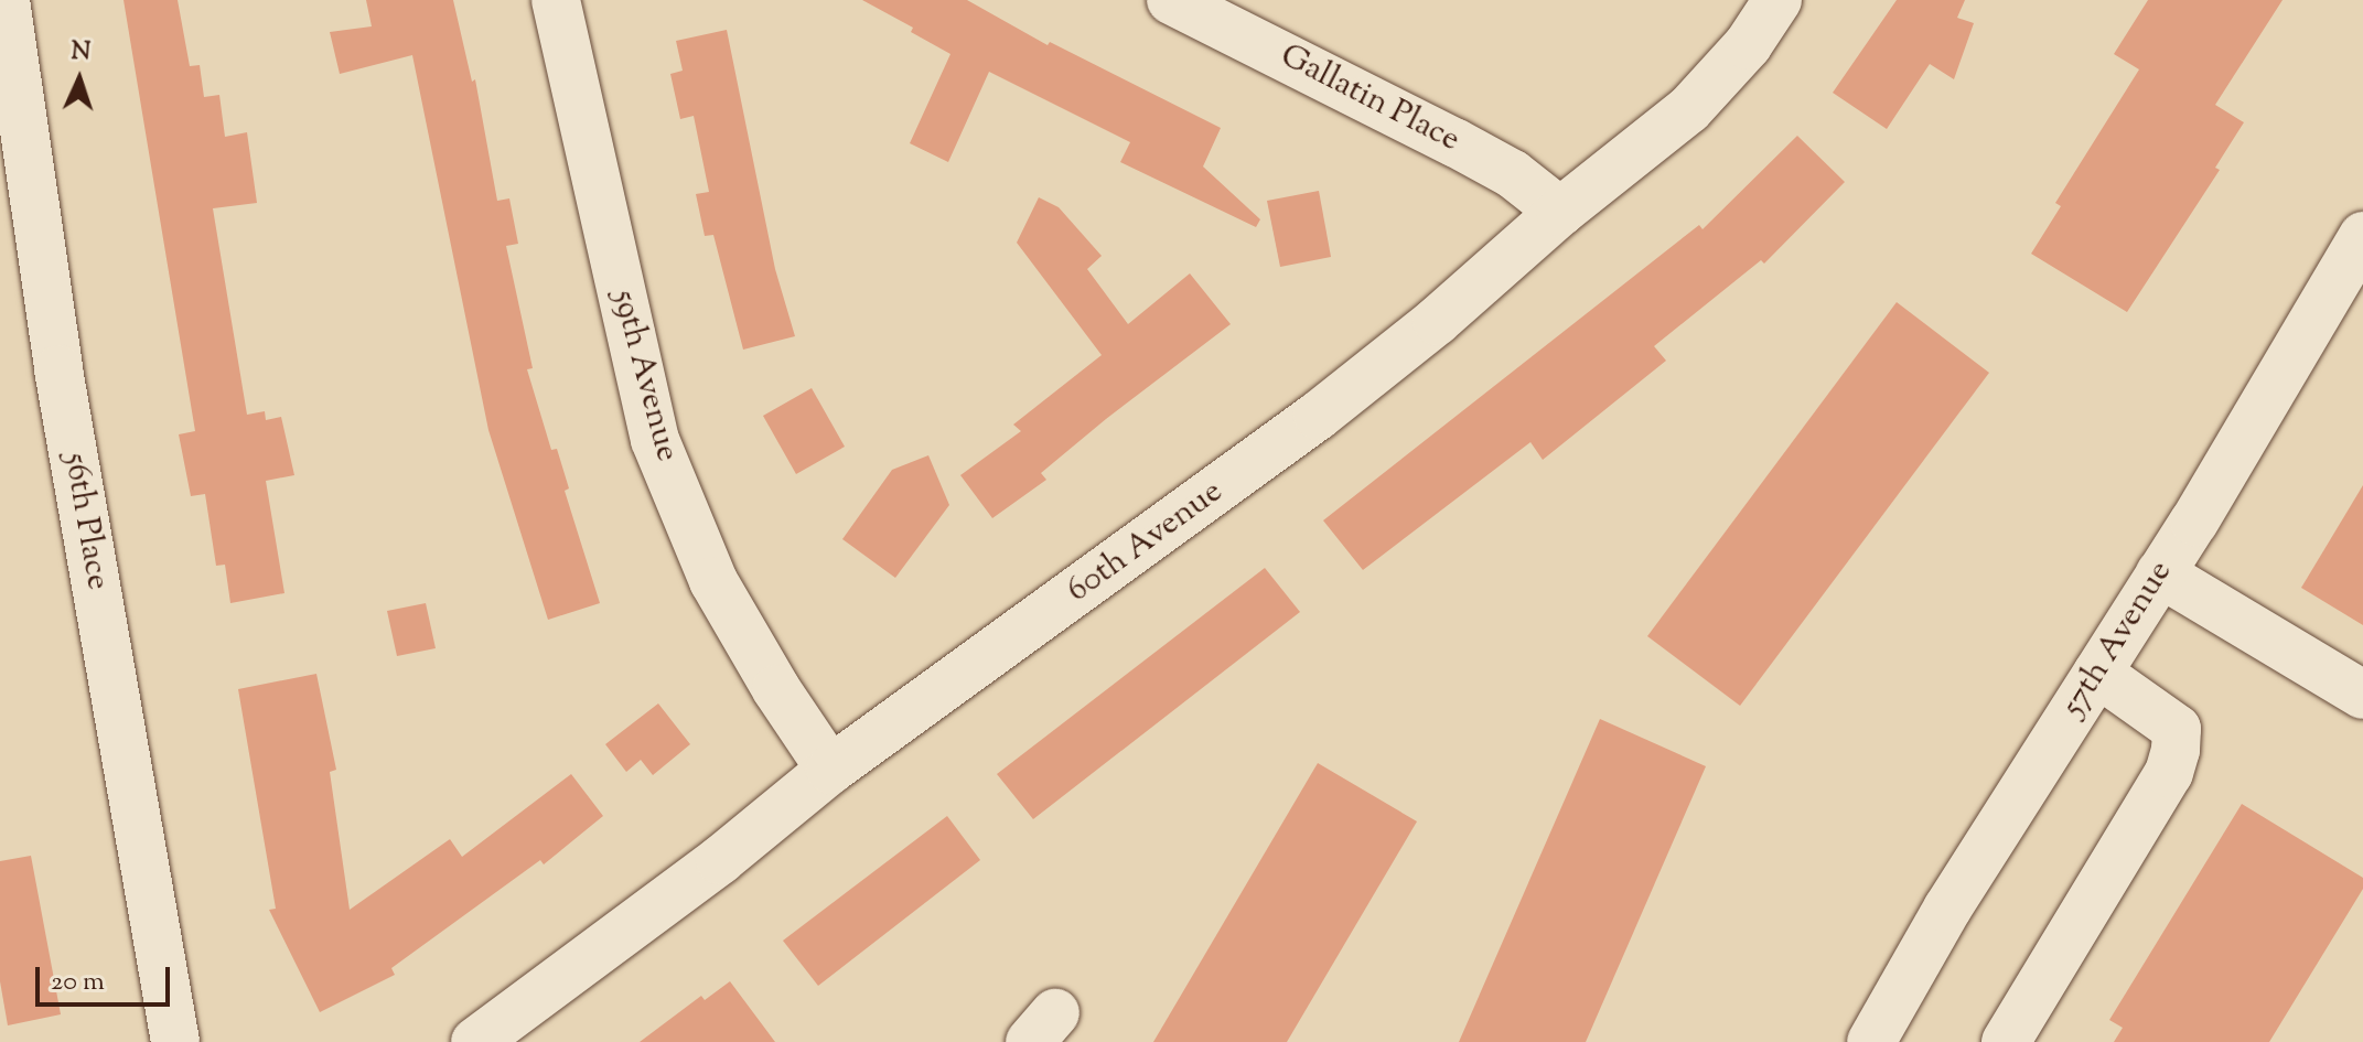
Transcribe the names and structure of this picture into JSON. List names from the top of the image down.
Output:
{
  "streets": {
    "street": [
      "Gallatin Place",
      "59th Avenue",
      "56th Place",
      "60th Avenue",
      "57th Avenue"
    ]
  },
  "crossings": [
    ["Gallatin Place", "60th Avenue"],
    ["59th Avenue", "60th Avenue"]
  ],
  "scale_bar": "20 m",
  "north": "top"
}
